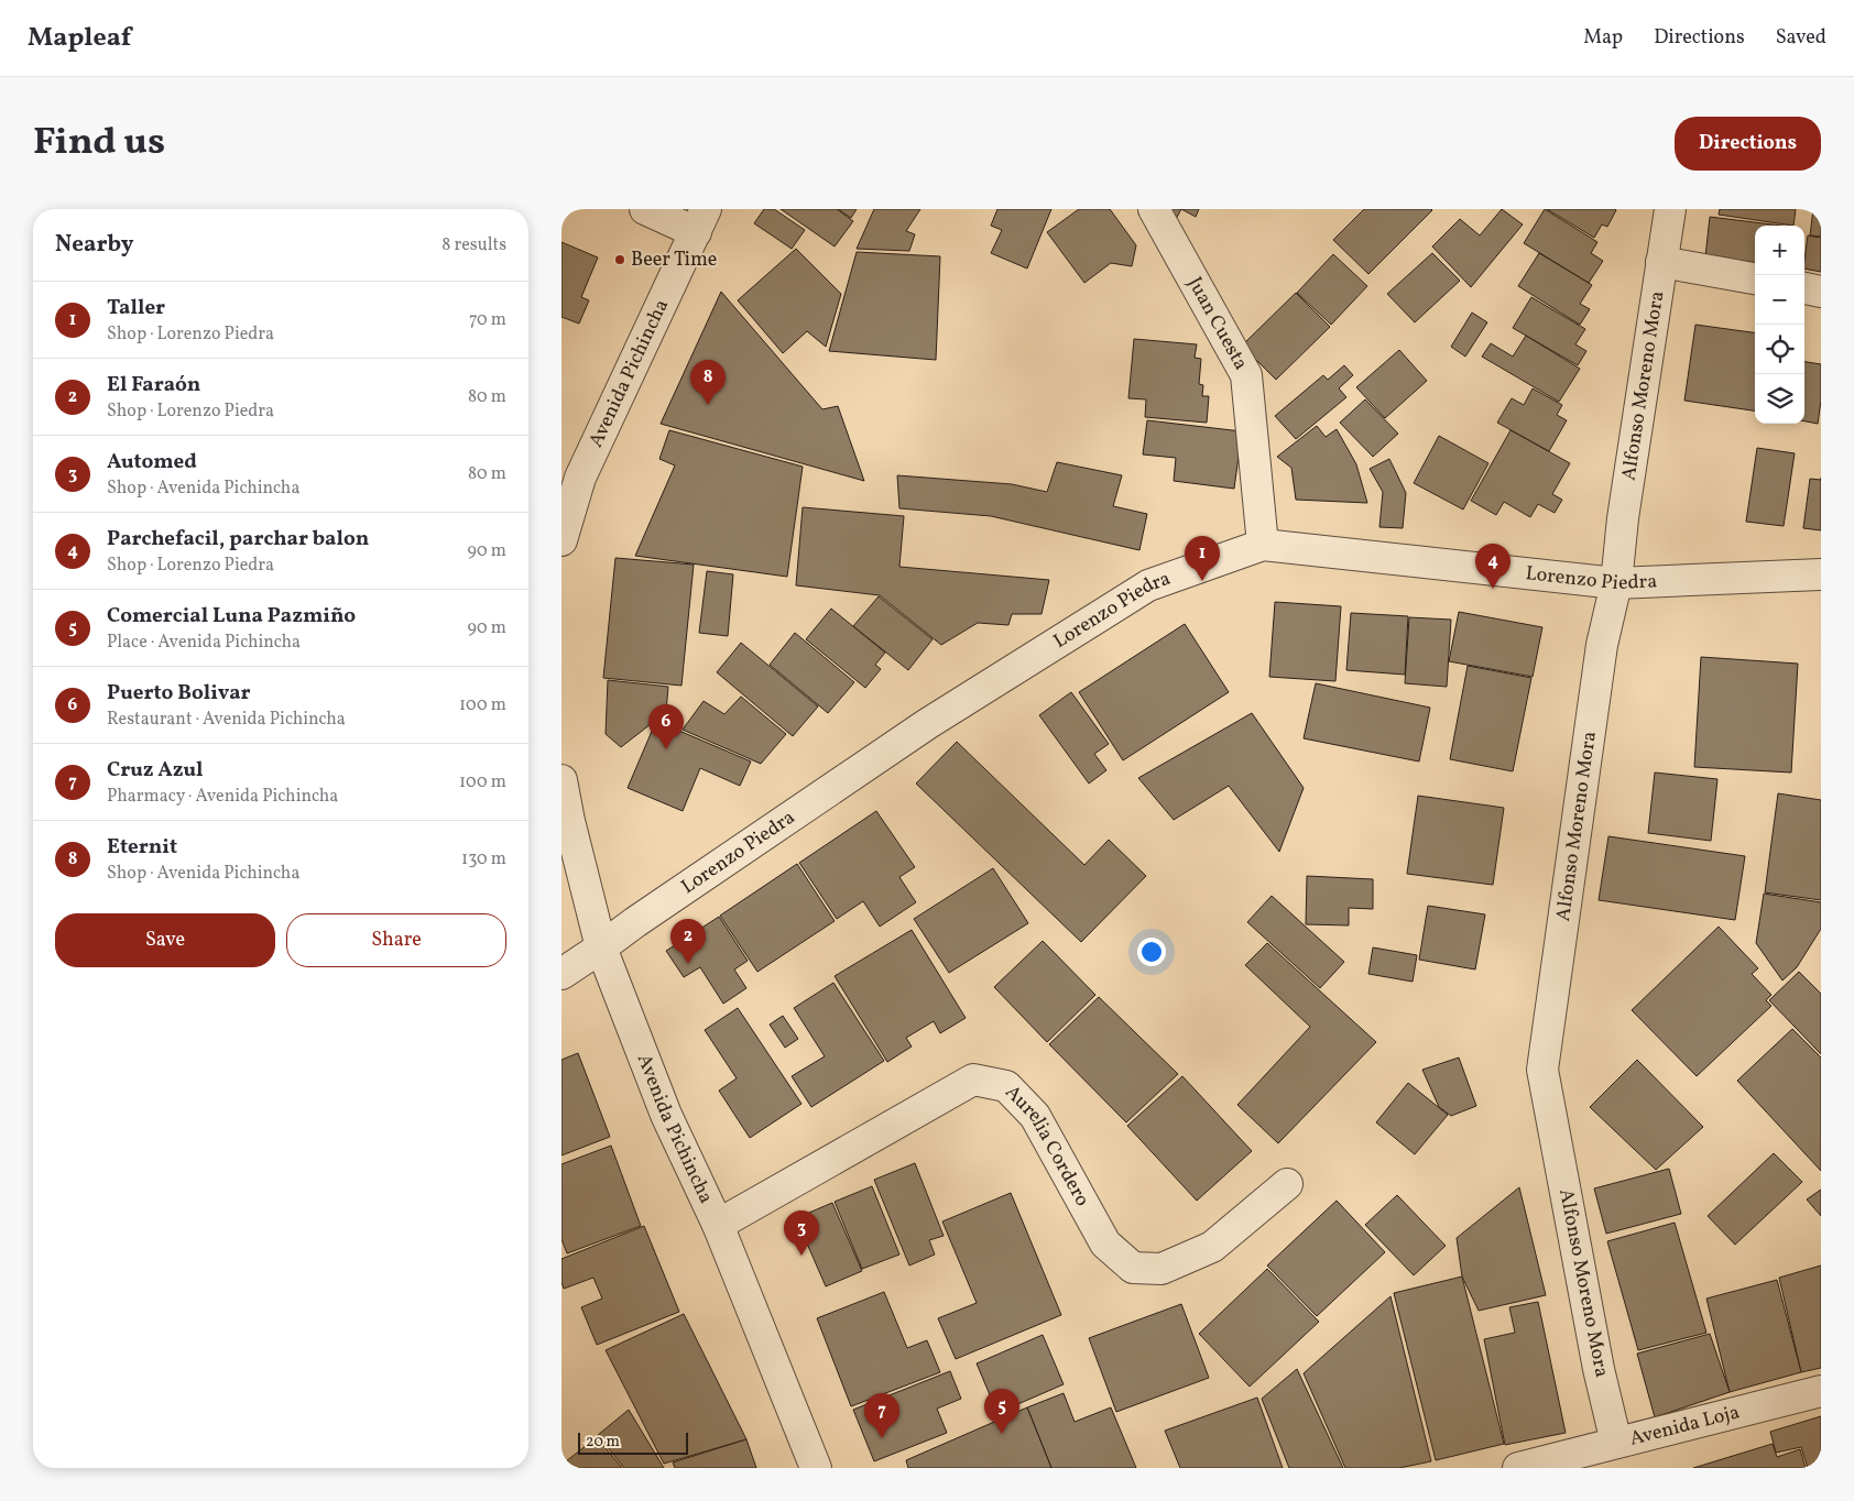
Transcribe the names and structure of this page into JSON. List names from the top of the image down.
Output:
{
  "streets": {
    "street": [
      "Juan Cuesta",
      "Avenida Pichincha",
      "Alfonso Moreno Mora",
      "Lorenzo Piedra",
      "Aurelia Cordero",
      "Avenida Loja"
    ]
  },
  "crossings": [
    ["Juan Cuesta", "Lorenzo Piedra"],
    ["Avenida Pichincha", "Lorenzo Piedra"],
    ["Avenida Pichincha", "Aurelia Cordero"],
    ["Alfonso Moreno Mora", "Lorenzo Piedra"],
    ["Alfonso Moreno Mora", "Avenida Loja"]
  ],
  "places": ["Beer Time"],
  "scale_bar": "20 m",
  "page": {
    "header": "Mapleaf",
    "nav": ["Map", "Directions", "Saved"],
    "title": "Find us",
    "buttons": [
      "Directions",
      ["Save", "Share"]
    ],
    "heading": ["Nearby", "8 results"],
    "map_buttons": ["+", "−"],
    "list": [
      {
        "mark": "1",
        "name": "Taller",
        "note": "Shop · Lorenzo Piedra",
        "value": "70 m"
      },
      {
        "mark": "2",
        "name": "El Faraón",
        "note": "Shop · Lorenzo Piedra",
        "value": "80 m"
      },
      {
        "mark": "3",
        "name": "Automed",
        "note": "Shop · Avenida Pichincha",
        "value": "80 m"
      },
      {
        "mark": "4",
        "name": "Parchefacil, parchar balon",
        "note": "Shop · Lorenzo Piedra",
        "value": "90 m"
      },
      {
        "mark": "5",
        "name": "Comercial Luna Pazmiño",
        "note": "Place · Avenida Pichincha",
        "value": "90 m"
      },
      {
        "mark": "6",
        "name": "Puerto Bolivar",
        "note": "Restaurant · Avenida Pichincha",
        "value": "100 m"
      },
      {
        "mark": "7",
        "name": "Cruz Azul",
        "note": "Pharmacy · Avenida Pichincha",
        "value": "100 m"
      },
      {
        "mark": "8",
        "name": "Eternit",
        "note": "Shop · Avenida Pichincha",
        "value": "130 m"
      }
    ],
    "pins": [
      "8",
      "1",
      "4",
      "6",
      "2",
      "3",
      "5",
      "7"
    ],
    "scale": "20 m"
  }
}
